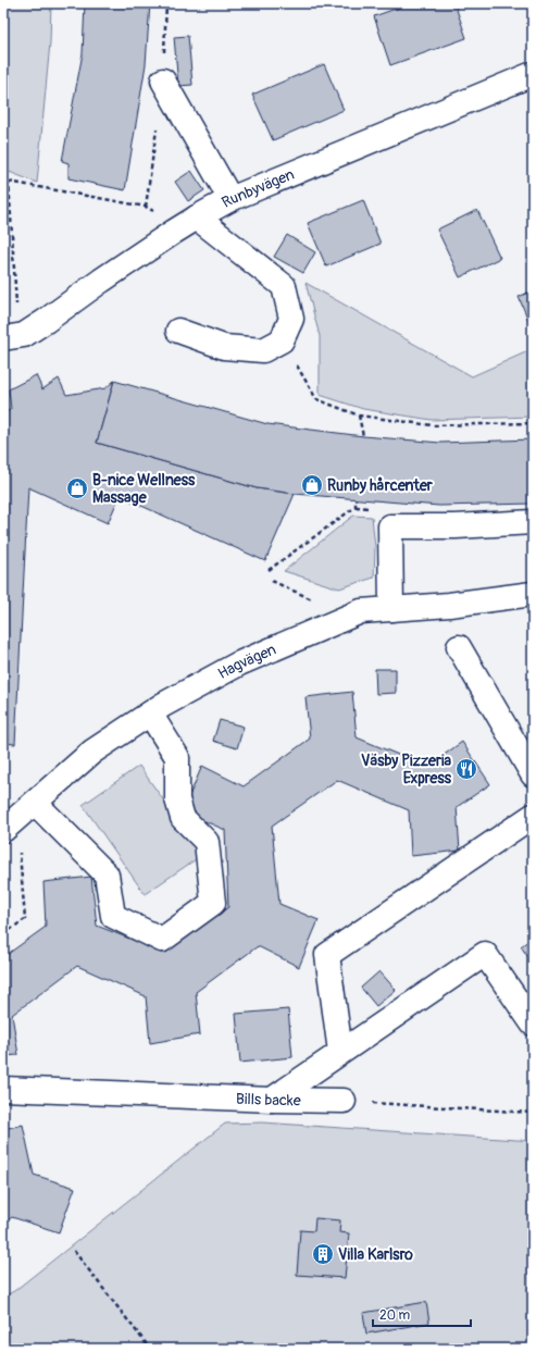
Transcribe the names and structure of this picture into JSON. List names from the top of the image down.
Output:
{
  "streets": {
    "street": ["Runbyvägen", "Hagvägen", "Bills backe"]
  },
  "places": {
    "shop": ["Runby hårcenter", "B-nice Wellness Massage"],
    "restaurant": ["Väsby Pizzeria Express"],
    "building": ["Villa Karlsro"]
  },
  "scale_bar": "20 m"
}
